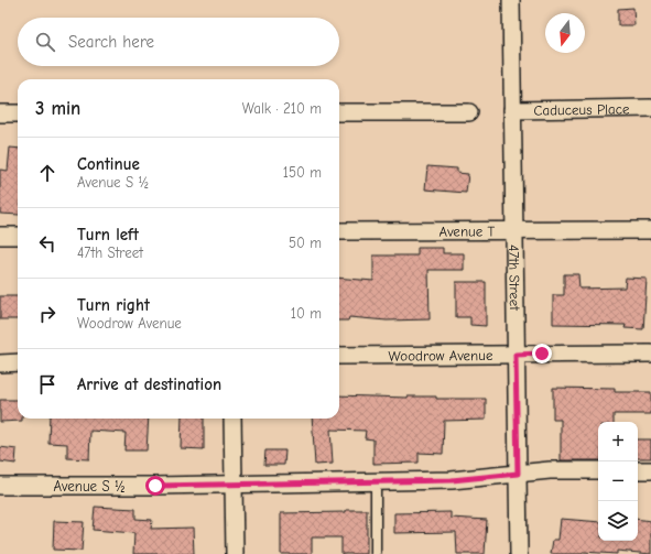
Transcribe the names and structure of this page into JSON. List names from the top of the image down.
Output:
{
  "streets": {
    "street": [
      "Caduceus Place",
      "Avenue T",
      "47th Street",
      "Woodrow Avenue",
      "Avenue S ½"
    ]
  },
  "crossings": [
    ["Caduceus Place", "47th Street"],
    ["Avenue T", "47th Street"],
    ["47th Street", "Woodrow Avenue"],
    ["47th Street", "Avenue S ½"]
  ],
  "north": "bottom",
  "page": {
    "search": "Search here",
    "heading": ["3 min", "Walk · 210 m"],
    "list": [
      ["Continue", "Avenue S ½", "150 m"],
      ["Turn left", "47th Street", "50 m"],
      ["Turn right", "Woodrow Avenue", "10 m"],
      "Arrive at destination"
    ],
    "map_buttons": ["+", "−"]
  }
}
